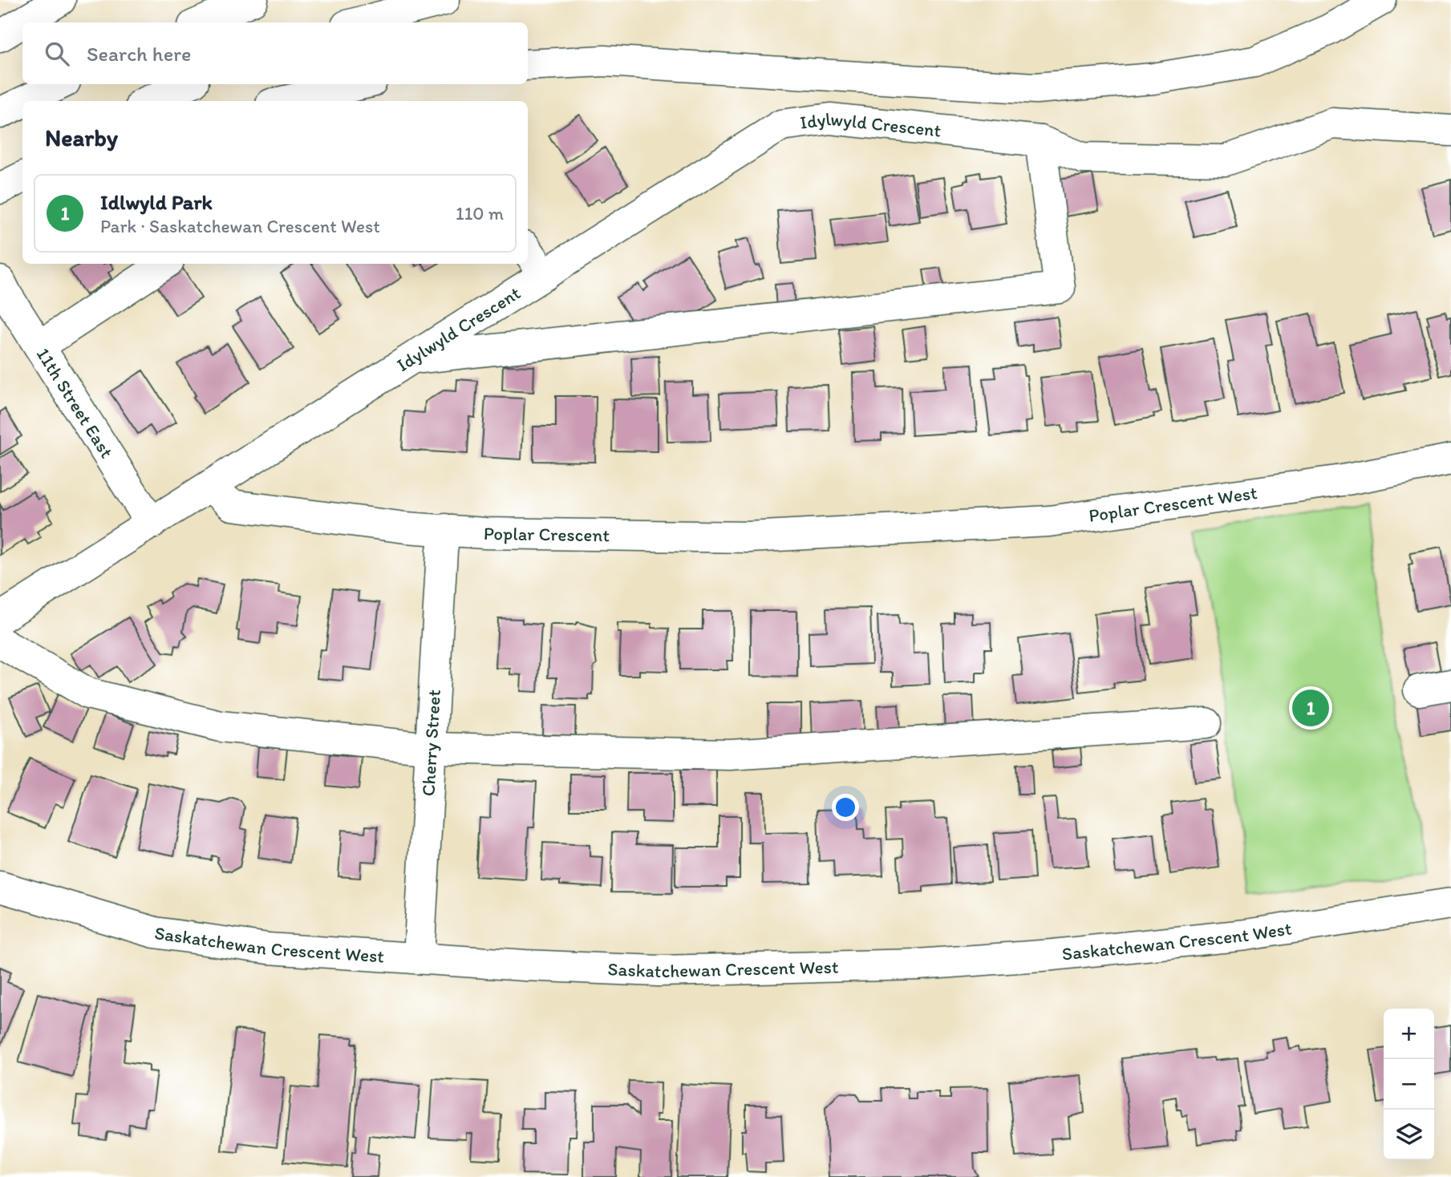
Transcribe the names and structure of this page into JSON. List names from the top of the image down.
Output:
{
  "streets": {
    "main road": [
      "Idylwyld Crescent",
      "11th Street East",
      "Poplar Crescent West",
      "Poplar Crescent",
      "Cherry Street",
      "Saskatchewan Crescent West"
    ]
  },
  "crossings": [
    ["Idylwyld Crescent", "11th Street East"],
    ["Idylwyld Crescent", "Poplar Crescent"],
    ["Poplar Crescent West", "Poplar Crescent"],
    ["Poplar Crescent", "Cherry Street"],
    ["Cherry Street", "Saskatchewan Crescent West"]
  ],
  "page": {
    "search": "Search here",
    "heading": "Nearby",
    "list": [
      {
        "mark": "1",
        "name": "Idlwyld Park",
        "note": "Park · Saskatchewan Crescent West",
        "value": "110 m"
      }
    ],
    "pins": "1",
    "map_buttons": ["+", "−"]
  }
}
